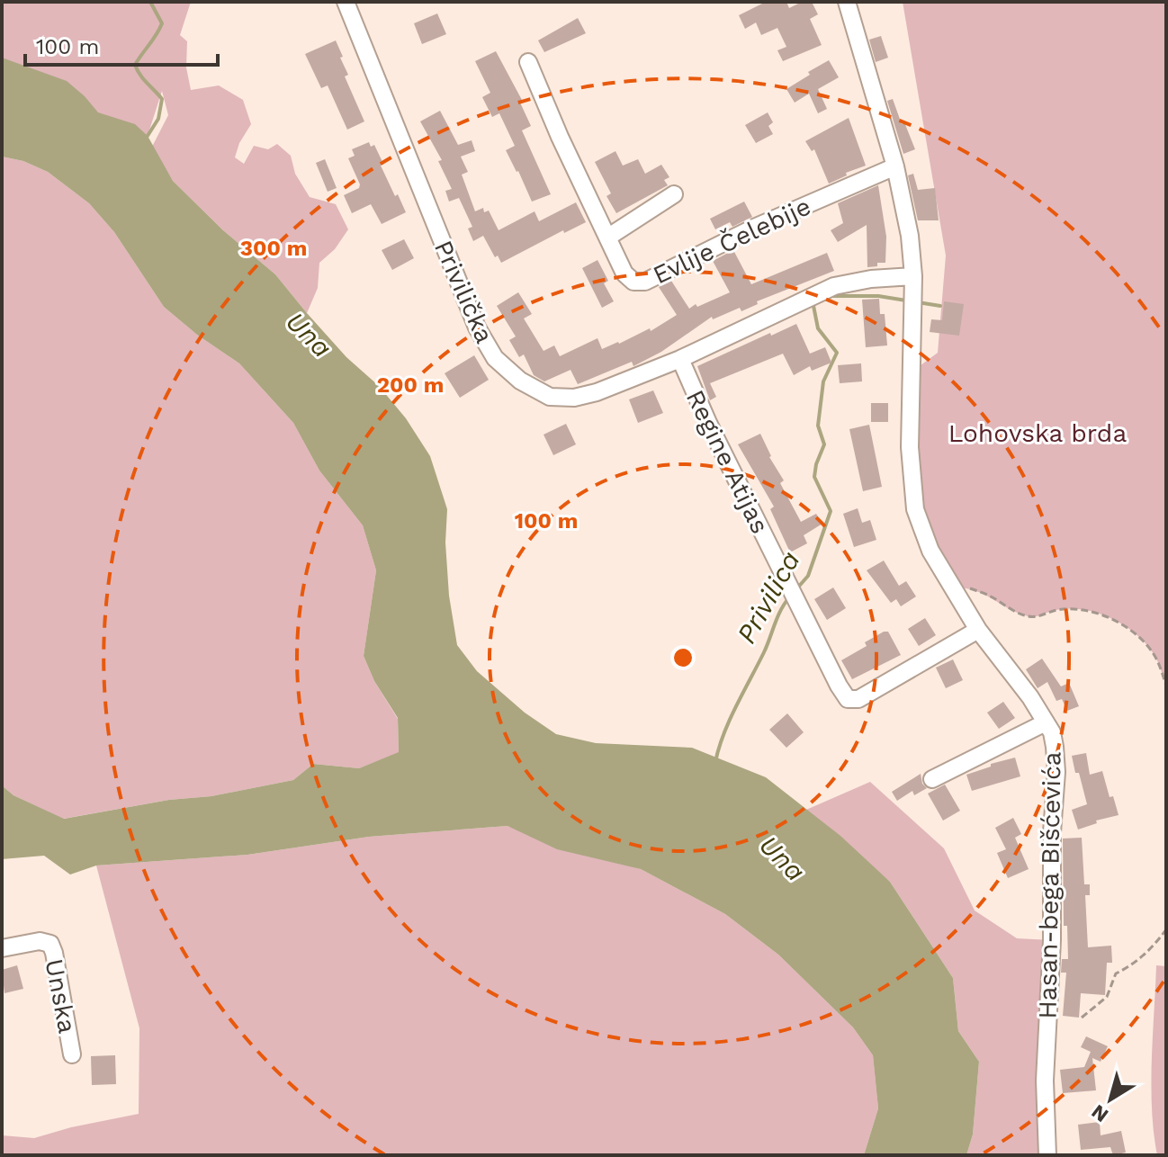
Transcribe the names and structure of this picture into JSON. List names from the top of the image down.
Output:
{
  "streets": {
    "street": [
      "Evlije Čelebije",
      "Privilička",
      "Regine Atijas",
      "Hasan-bega Bišćevića",
      "Unska"
    ]
  },
  "crossings": [
    ["Privilička", "Regine Atijas"],
    ["Privilička", "Hasan-bega Bišćevića"],
    ["Regine Atijas", "Hasan-bega Bišćevića"]
  ],
  "water": ["Una", "Privilica"],
  "parks": ["Lohovska brda"],
  "scale_bar": "100 m",
  "north": "bottom left",
  "rings": ["300 m", "200 m", "100 m"]
}
